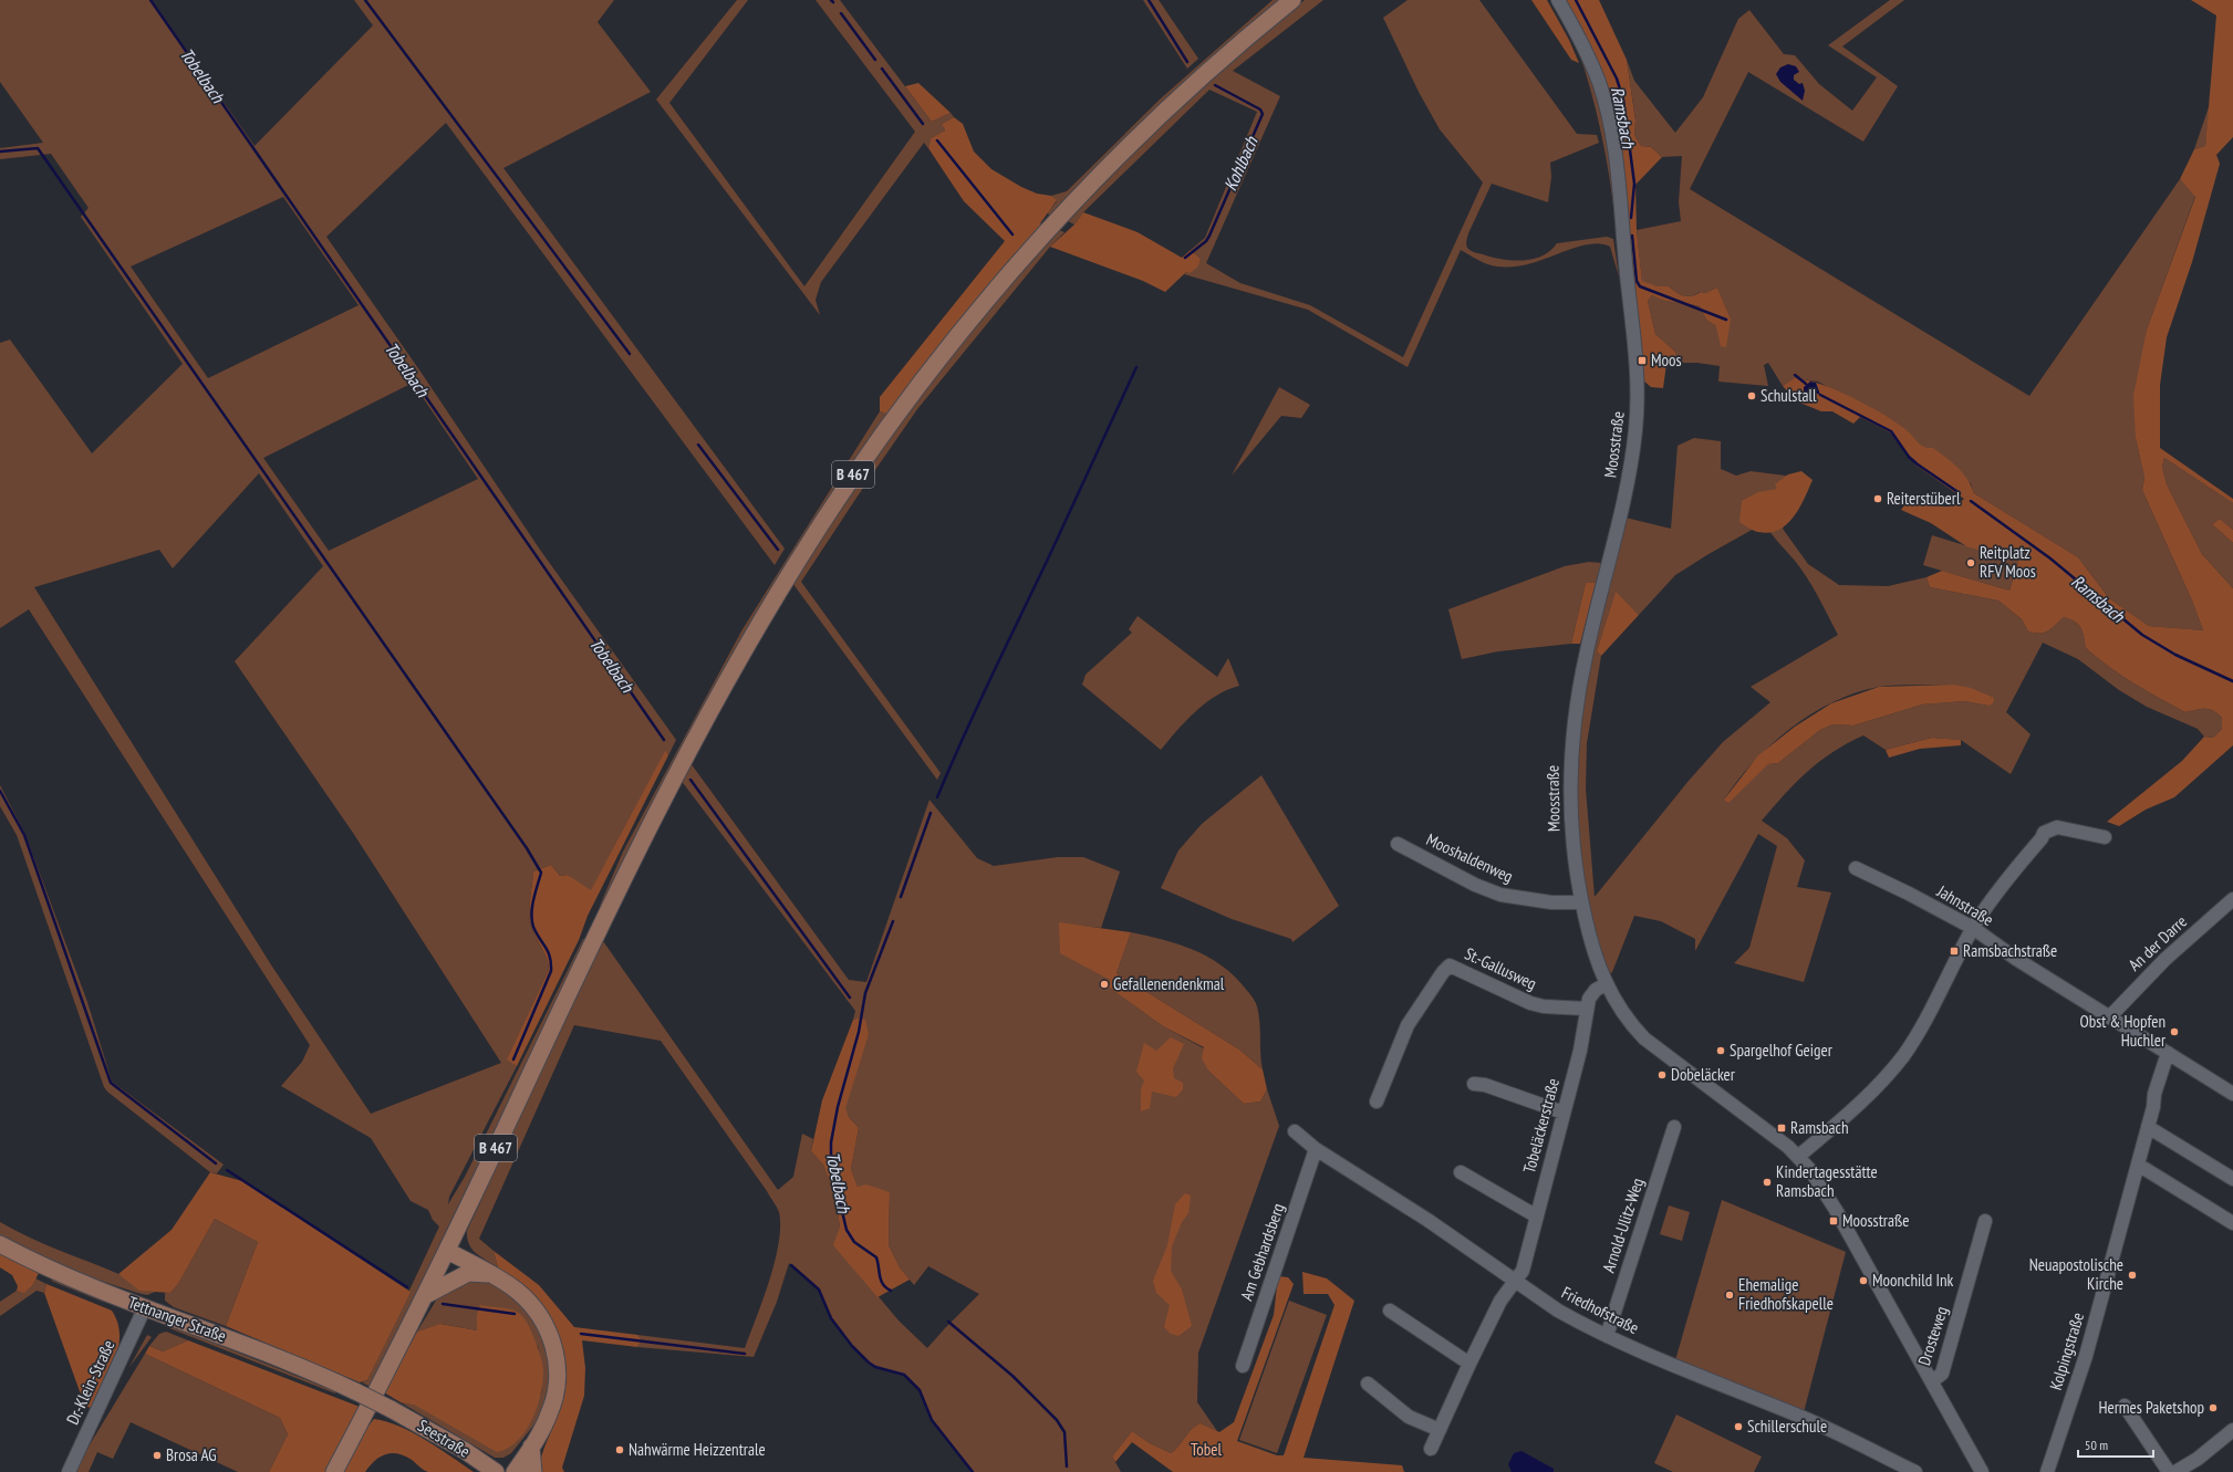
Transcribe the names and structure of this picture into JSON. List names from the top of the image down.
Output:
{
  "streets": {
    "main road": ["B 467", "Tettnanger Straße", "Seestraße"],
    "street": [
      "Moosstraße",
      "Mooshaldenweg",
      "Jahnstraße",
      "An der Darre",
      "St.-Gallusweg",
      "Tobeläckerstraße",
      "Arnold-Ulitz-Weg",
      "Am Gebhardsberg",
      "Friedhofstraße",
      "Drosteweg",
      "Kolpingstraße",
      "Dr.-Klein-Straße"
    ]
  },
  "crossings": [
    ["Moosstraße", "Mooshaldenweg"],
    ["Moosstraße", "Tobeläckerstraße"],
    ["Moosstraße", "Drosteweg"],
    ["Jahnstraße", "An der Darre"],
    ["Jahnstraße", "Kolpingstraße"],
    ["St.-Gallusweg", "Tobeläckerstraße"],
    ["Tobeläckerstraße", "Friedhofstraße"],
    ["Arnold-Ulitz-Weg", "Friedhofstraße"],
    ["Am Gebhardsberg", "Friedhofstraße"],
    ["Tettnanger Straße", "Dr.-Klein-Straße"],
    ["Tettnanger Straße", "Seestraße"]
  ],
  "water": ["Tobelbach", "Ramsbach", "Kohlbach"],
  "parks": ["Tobel"],
  "places": {
    "transit": [
      "Moos",
      "Ramsbachstraße",
      "Ramsbach",
      "Moosstraße"
    ],
    "other": [
      "Schulstall",
      "Reiterstüberl",
      "Reitplatz RFV Moos",
      "Gefallenendenkmal",
      "Obst & Hopfen Huchler",
      "Spargelhof Geiger",
      "Dobeläcker",
      "Kindertagesstätte Ramsbach",
      "Neuapostolische Kirche",
      "Moonchild Ink",
      "Ehemalige Friedhofskapelle",
      "Hermes Paketshop",
      "Schillerschule",
      "Nahwärme Heizzentrale",
      "Brosa AG"
    ]
  },
  "scale_bar": "50 m"
}
